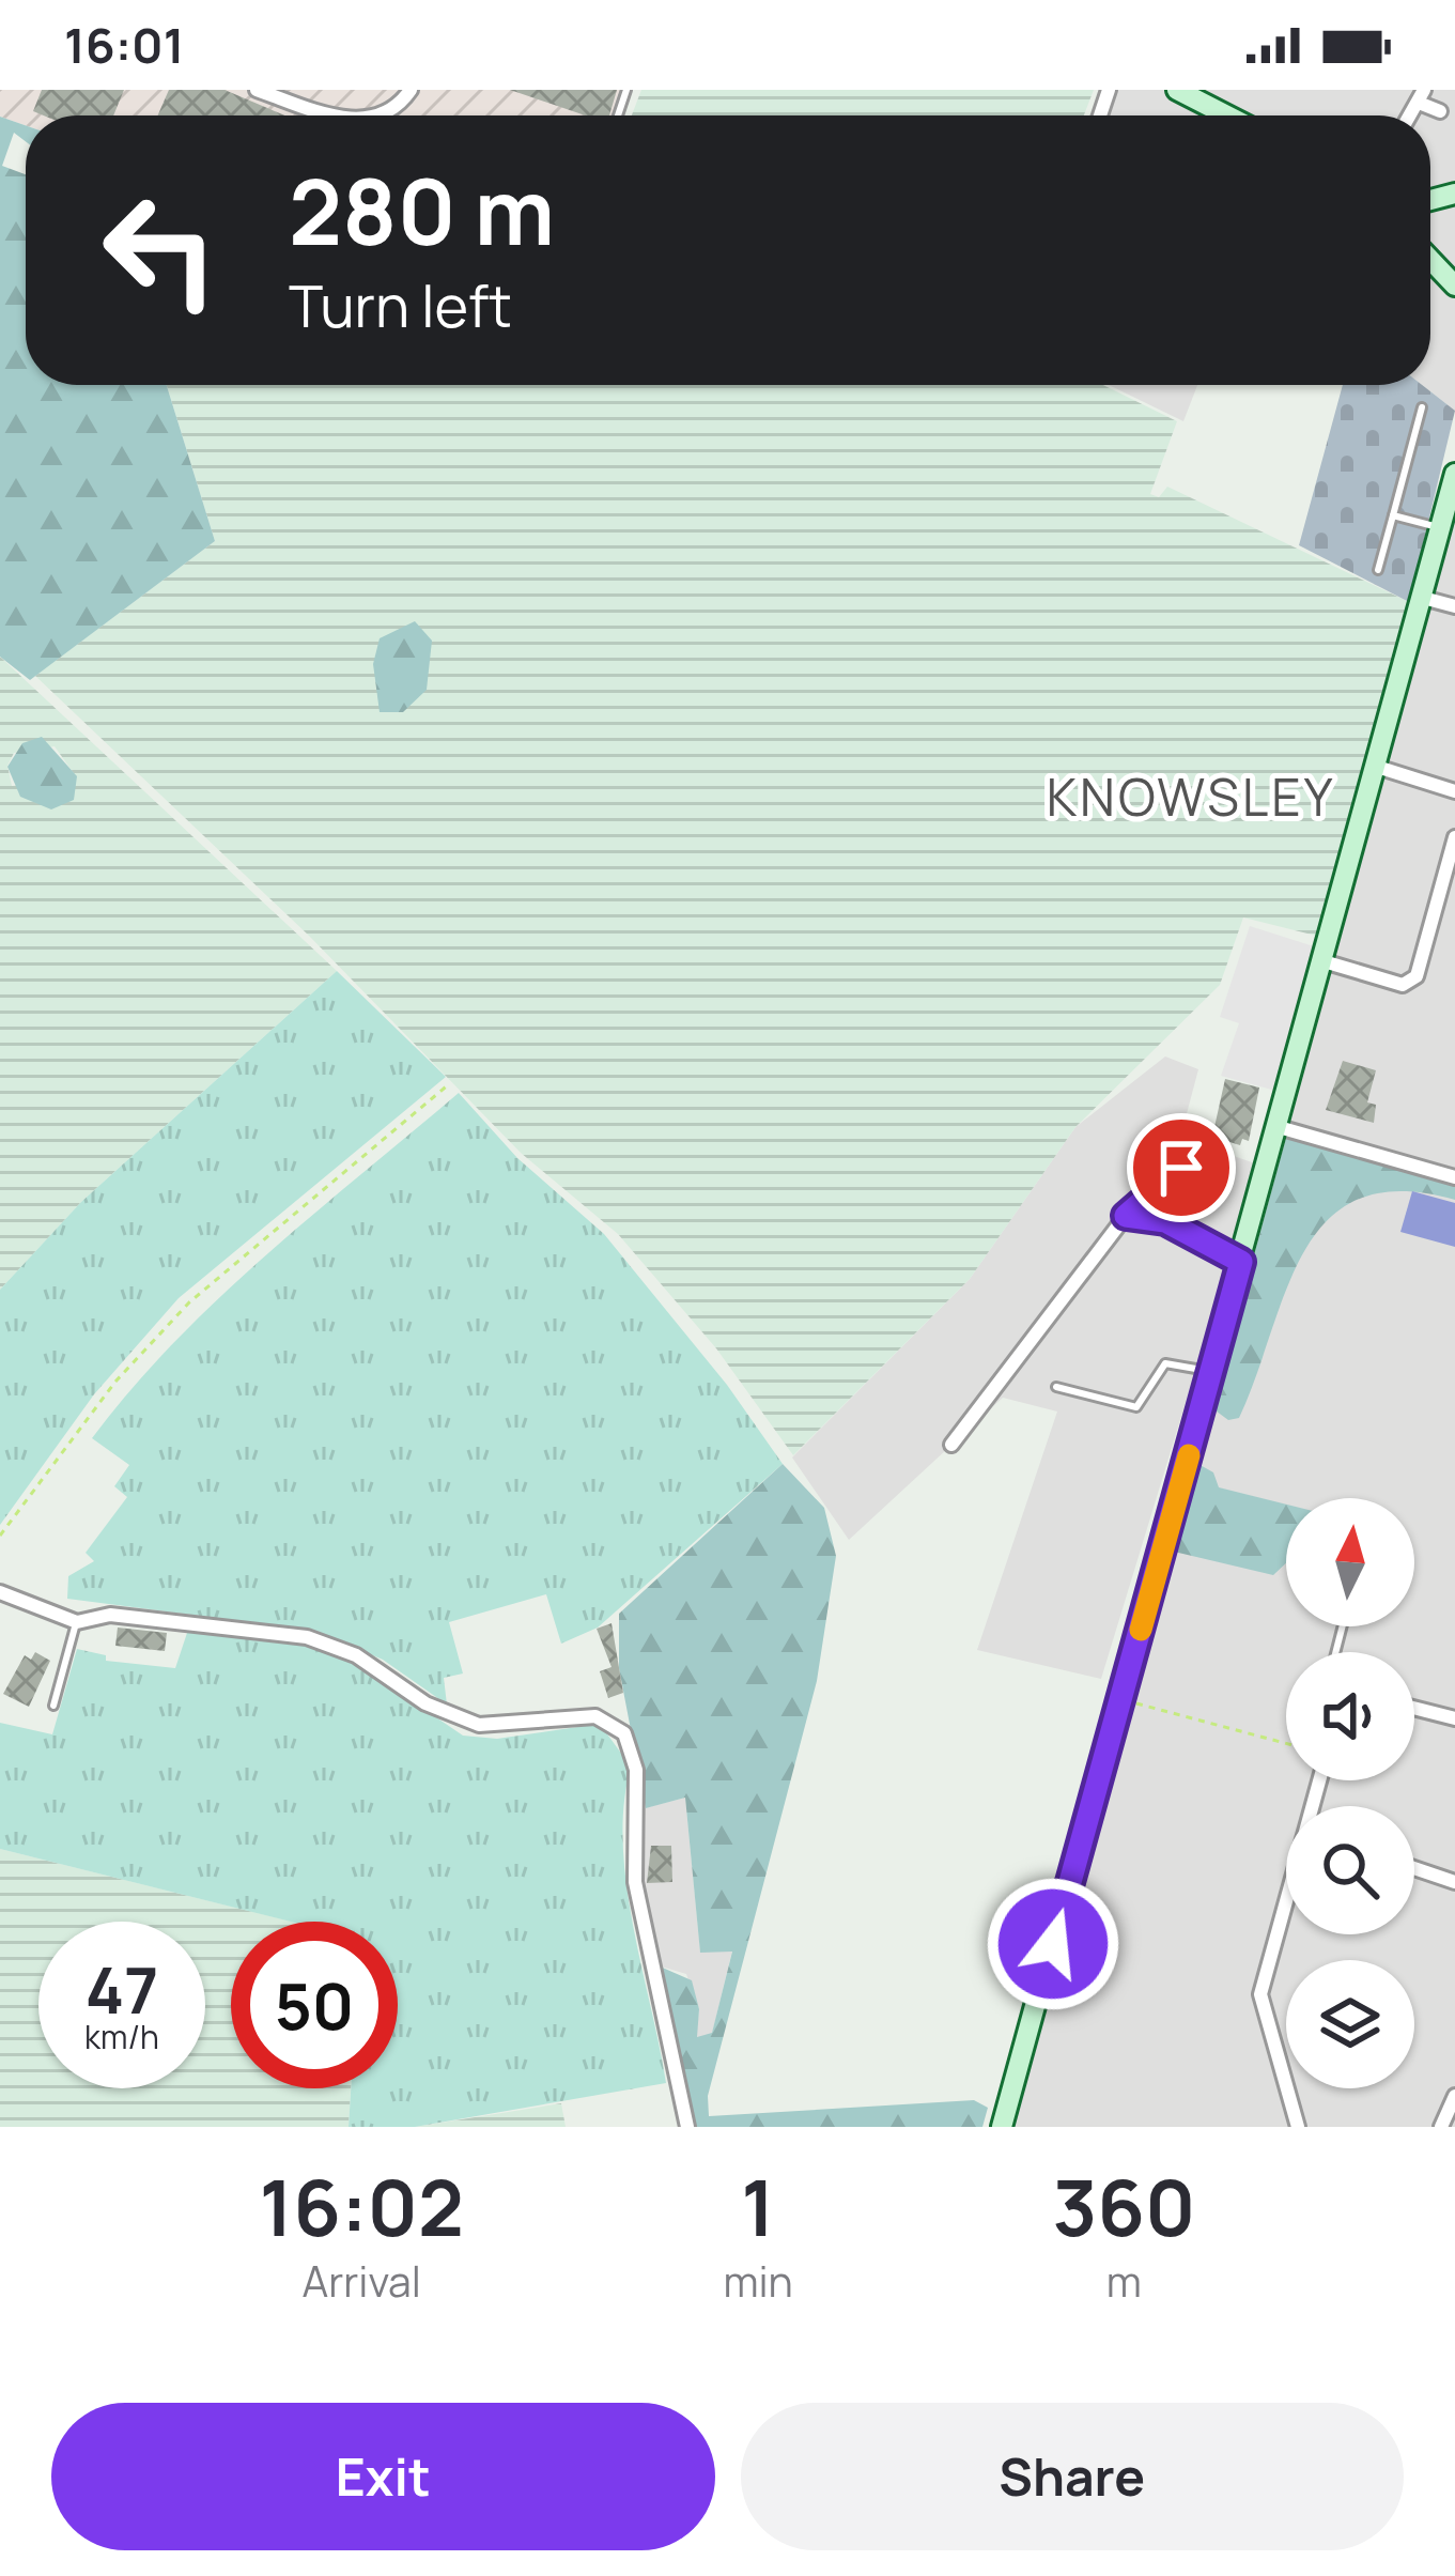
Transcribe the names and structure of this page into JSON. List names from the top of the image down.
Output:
{
  "districts": ["KNOWSLEY"],
  "north": "top",
  "page": {
    "status": "16:01",
    "turn": ["280 m", "Turn left"],
    "speed": "47 km/h",
    "limit": "50",
    "eta": [
      "16:02",
      "Arrival",
      "1",
      "min",
      "360",
      "m"
    ],
    "buttons": ["Exit", "Share"]
  }
}
